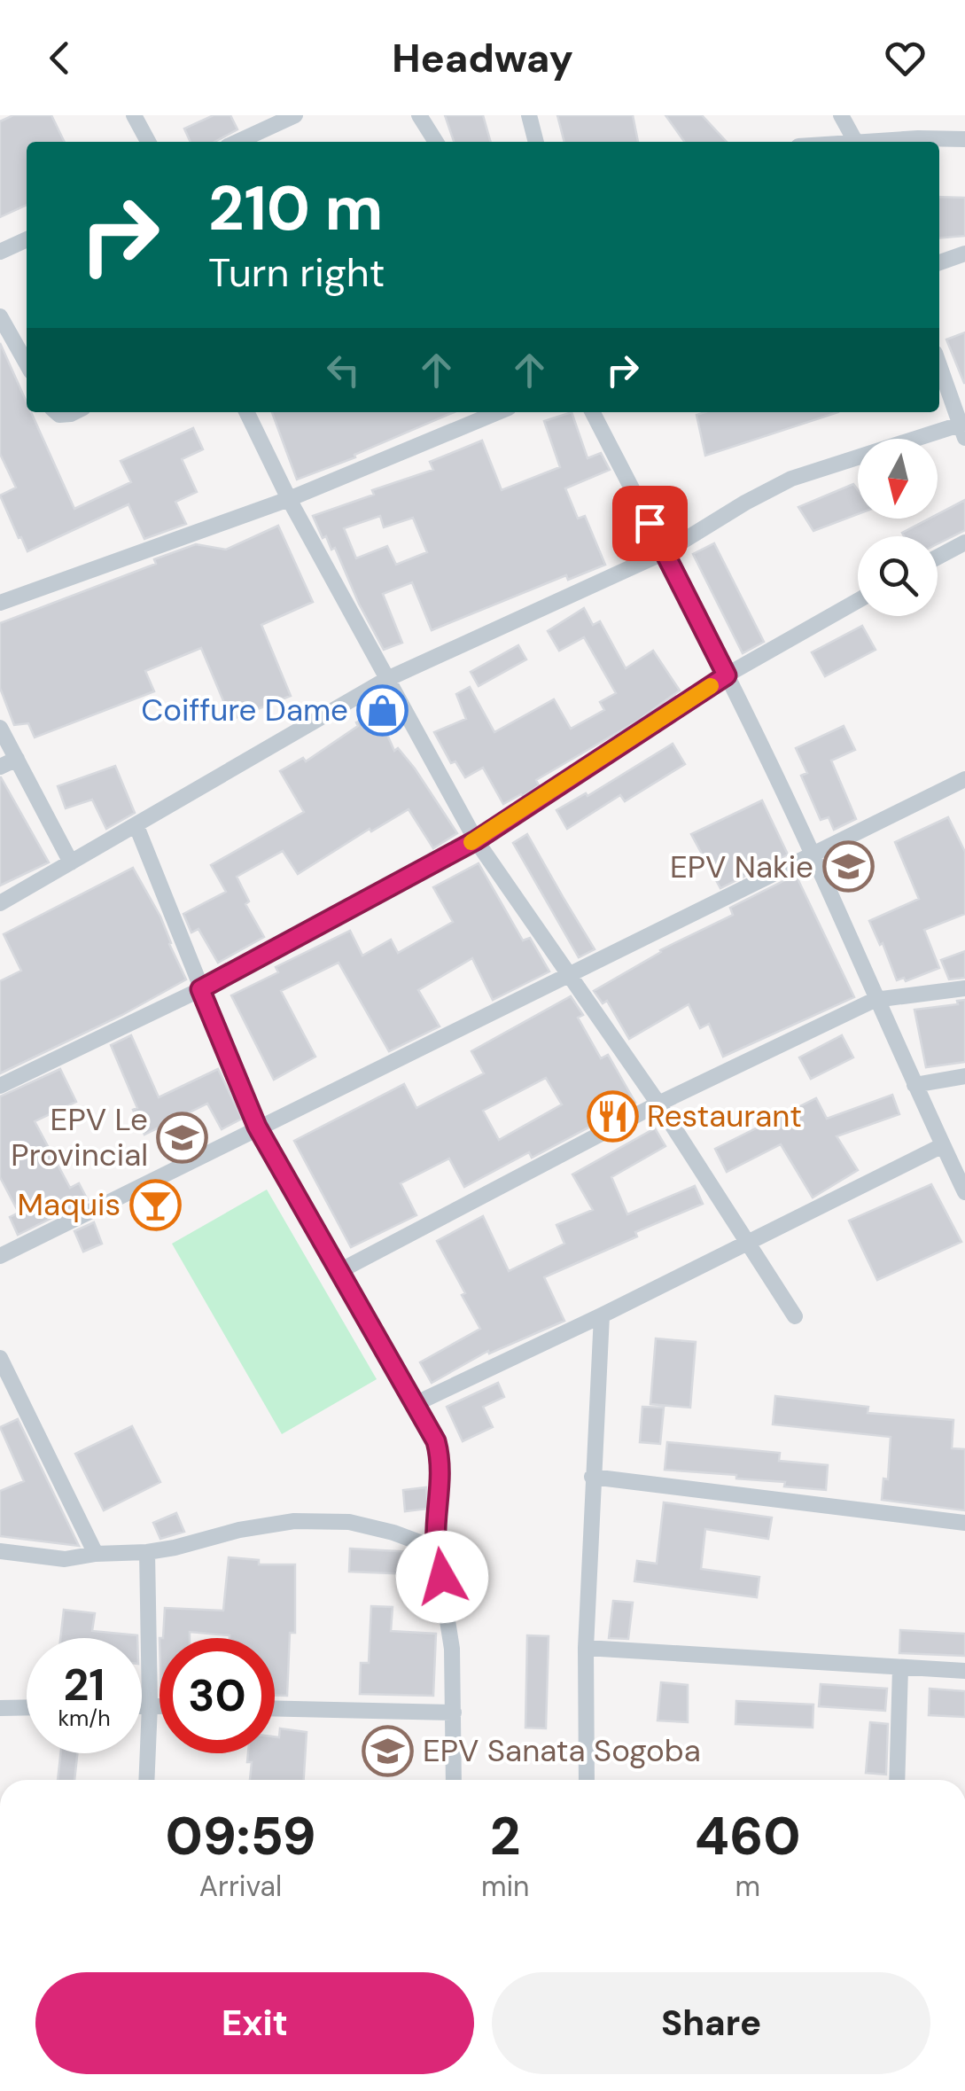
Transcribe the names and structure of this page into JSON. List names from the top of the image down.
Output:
{
  "places": {
    "shop": ["Coiffure Dame"],
    "school or university": ["EPV Nakie", "EPV Le Provincial", "EPV Sanata Sogoba"],
    "restaurant": ["Restaurant"],
    "bar": ["Maquis"]
  },
  "north": "bottom",
  "page": {
    "header": "Headway",
    "turn": ["210 m", "Turn right"],
    "speed": "21 km/h",
    "limit": "30",
    "eta": [
      "09:59",
      "Arrival",
      "2",
      "min",
      "460",
      "m"
    ],
    "buttons": ["Exit", "Share"]
  }
}
